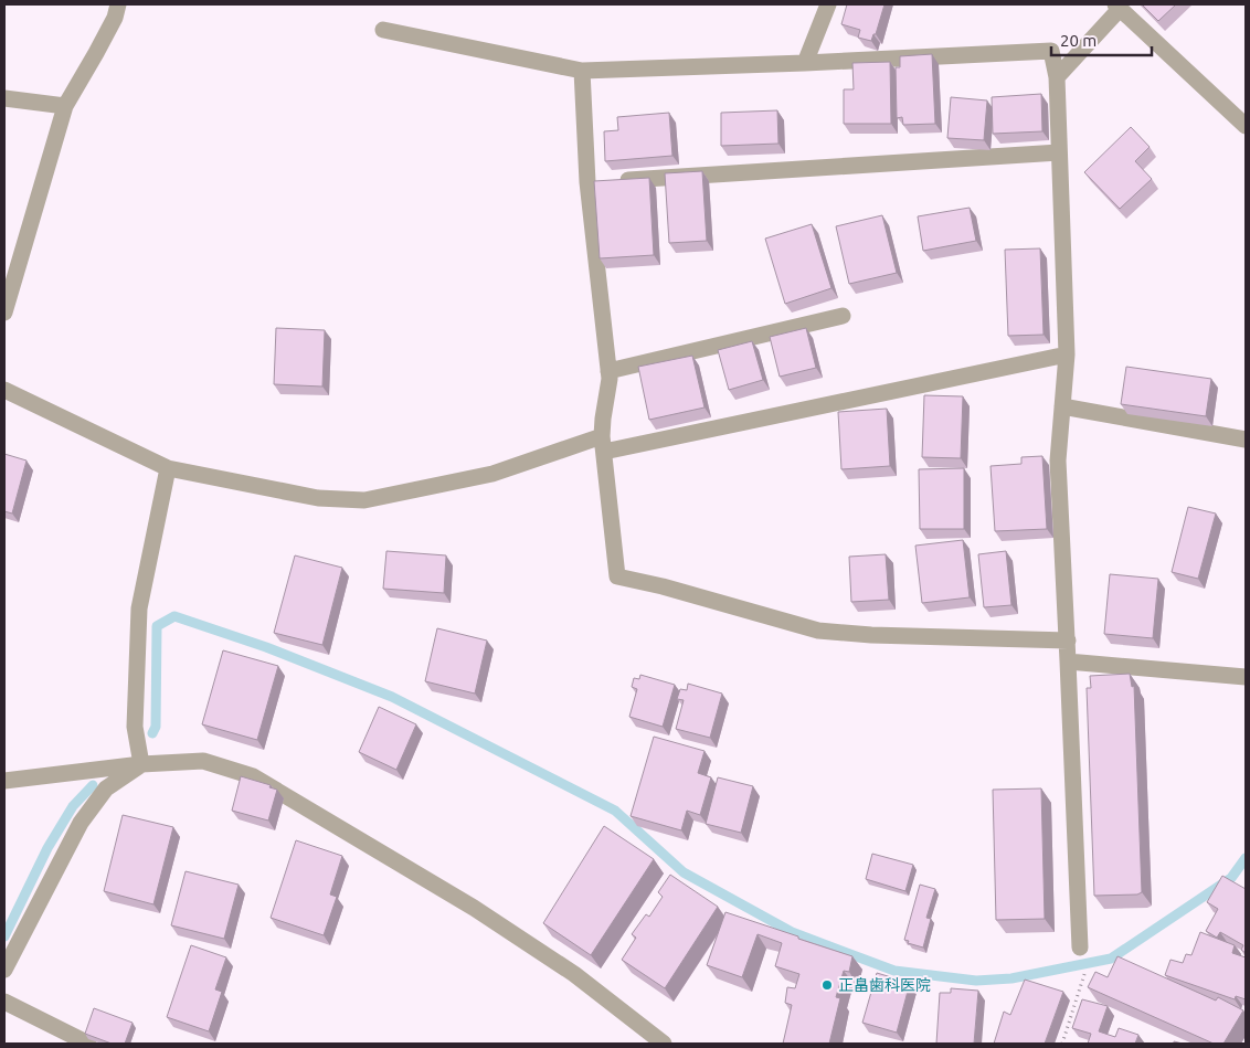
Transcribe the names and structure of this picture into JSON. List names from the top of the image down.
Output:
{
  "places": ["正畠歯科医院"],
  "scale_bar": "20 m"
}
